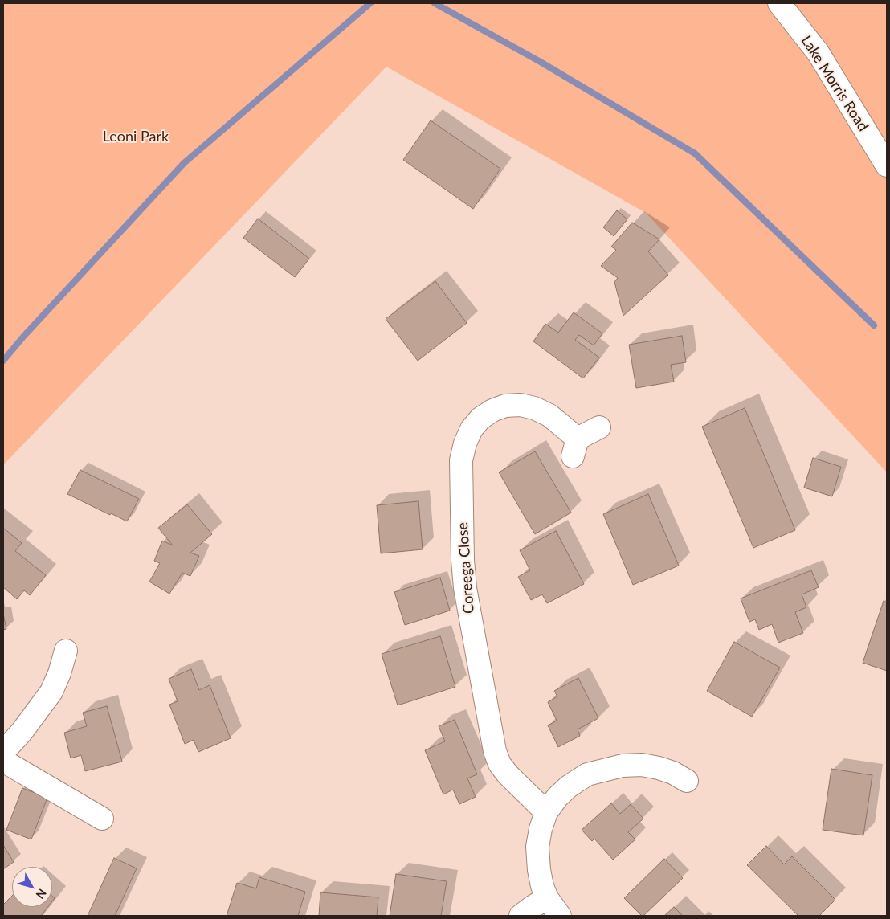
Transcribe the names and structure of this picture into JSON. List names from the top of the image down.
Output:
{
  "streets": {
    "street": ["Lake Morris Road", "Coreega Close"]
  },
  "parks": ["Leoni Park"],
  "north": "bottom right"
}
